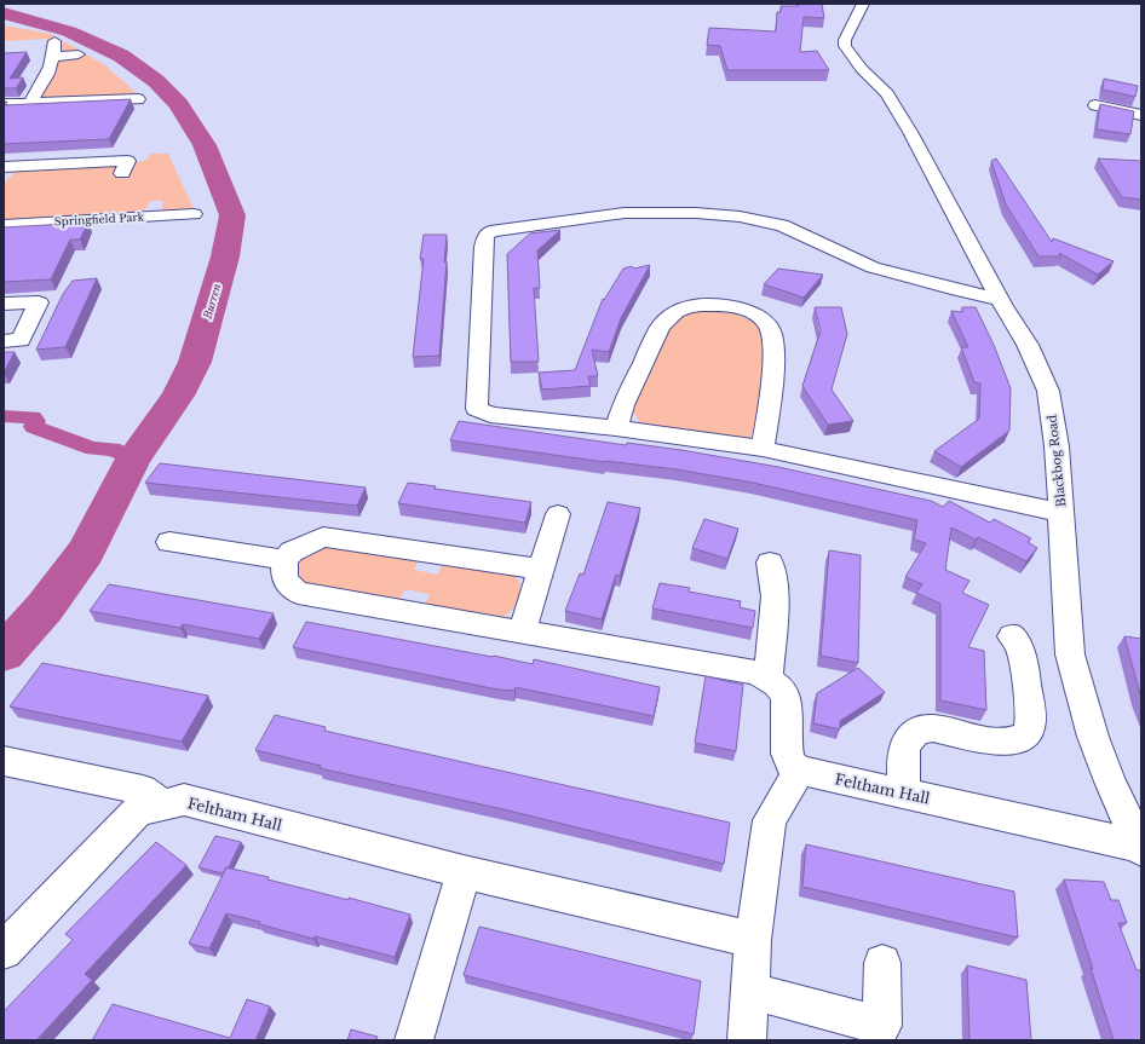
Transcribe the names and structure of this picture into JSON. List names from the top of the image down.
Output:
{
  "streets": {
    "street": ["Springfield Park", "Blackbog Road", "Feltham Hall"]
  },
  "crossings": [
    ["Blackbog Road", "Feltham Hall"]
  ],
  "water": ["Burren"]
}
